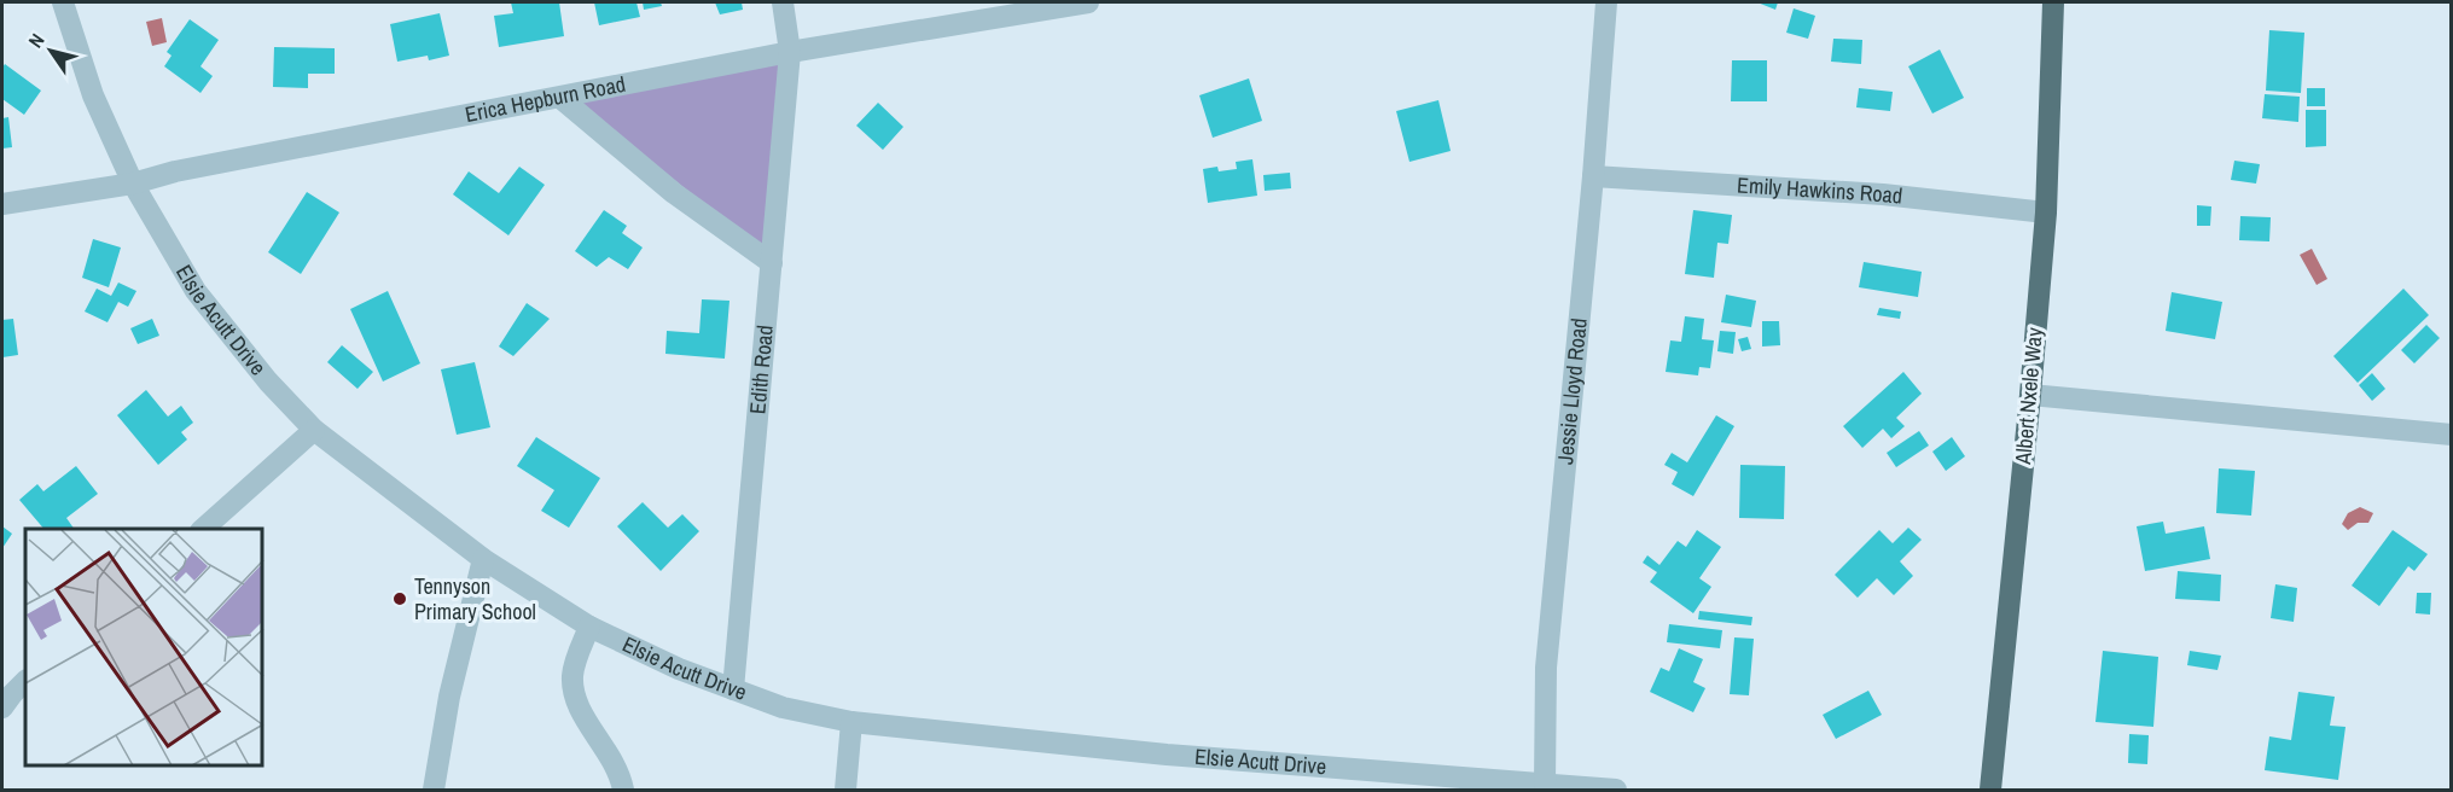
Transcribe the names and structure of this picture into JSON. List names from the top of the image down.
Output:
{
  "streets": {
    "main road": ["Albert Nxele Way"],
    "street": [
      "Erica Hepburn Road",
      "Emily Hawkins Road",
      "Elsie Acutt Drive",
      "Edith Road",
      "Jessie Lloyd Road"
    ]
  },
  "crossings": [
    ["Erica Hepburn Road", "Elsie Acutt Drive"],
    ["Erica Hepburn Road", "Edith Road"],
    ["Emily Hawkins Road", "Jessie Lloyd Road"],
    ["Emily Hawkins Road", "Albert Nxele Way"],
    ["Elsie Acutt Drive", "Edith Road"],
    ["Elsie Acutt Drive", "Jessie Lloyd Road"]
  ],
  "places": ["Tennyson Primary School"],
  "north": "top left"
}
